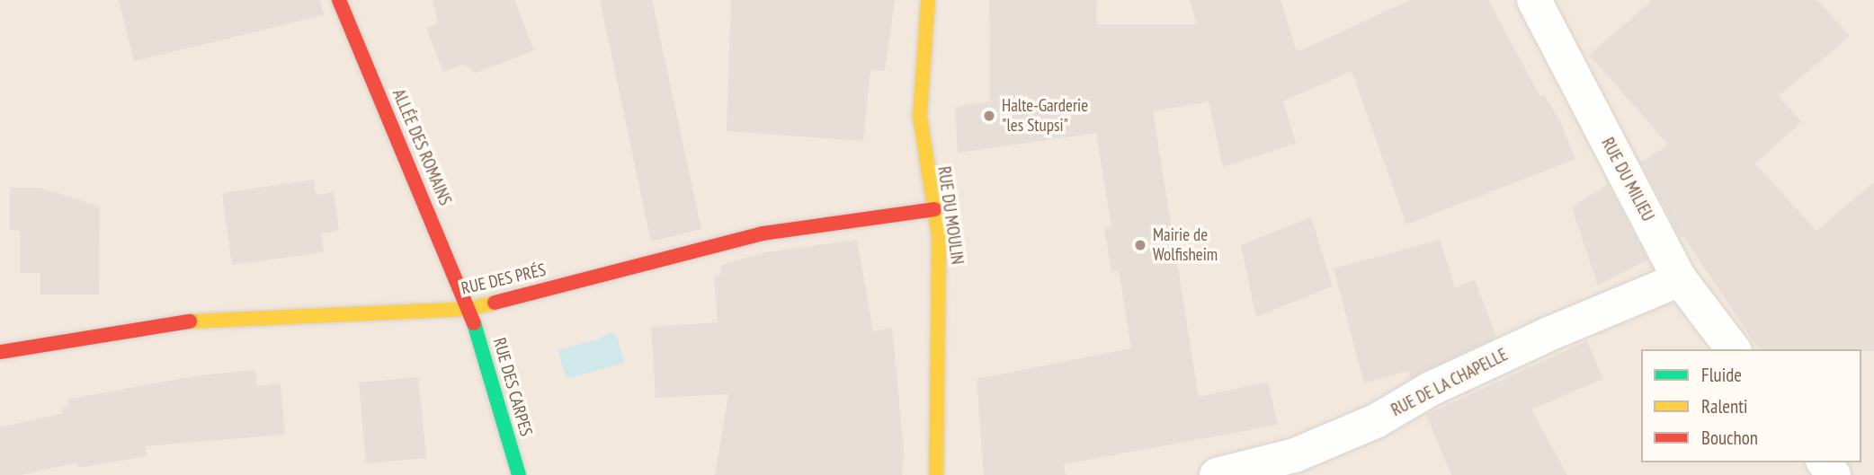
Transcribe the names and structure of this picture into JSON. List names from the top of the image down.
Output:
{
  "streets": {
    "street": [
      "ALLÉE DES ROMAINS",
      "RUE DU MILIEU",
      "RUE DU MOULIN",
      "RUE DES PRÉS",
      "RUE DE LA CHAPELLE",
      "RUE DES CARPES"
    ]
  },
  "crossings": [
    ["ALLÉE DES ROMAINS", "RUE DES PRÉS"],
    ["ALLÉE DES ROMAINS", "RUE DES CARPES"],
    ["RUE DU MILIEU", "RUE DE LA CHAPELLE"],
    ["RUE DU MOULIN", "RUE DES PRÉS"],
    ["RUE DES PRÉS", "RUE DES CARPES"]
  ],
  "places": ["Halte-Garderie \"les Stupsi\"", "Mairie de Wolfisheim"],
  "legend": ["Fluide", "Ralenti", "Bouchon"]
}
